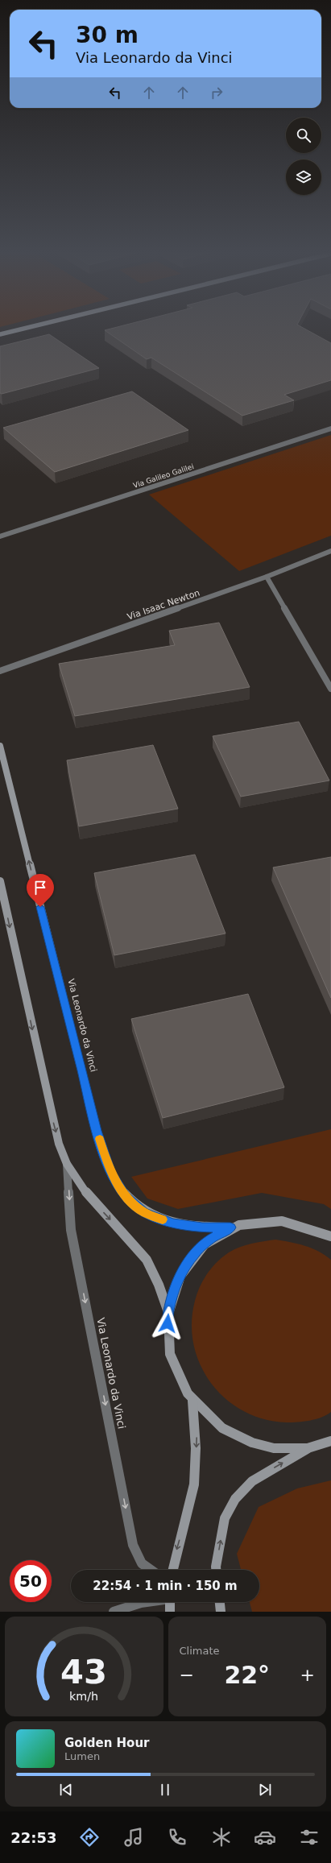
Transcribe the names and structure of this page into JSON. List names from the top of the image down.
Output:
{
  "streets": {
    "main road": ["Via Leonardo da Vinci"],
    "street": ["Via Galileo Galilei", "Via Isaac Newton"]
  },
  "page": {
    "turn": ["30 m", "Via Leonardo da Vinci"],
    "limit": "50",
    "trip": "22:54 · 1 min · 150 m",
    "tile": "Climate",
    "heat": ["−", "22°", "+"],
    "song": ["Golden Hour", "Lumen"],
    "tabs": "22:53",
    "gauge": ["43", "km/h"]
  }
}
